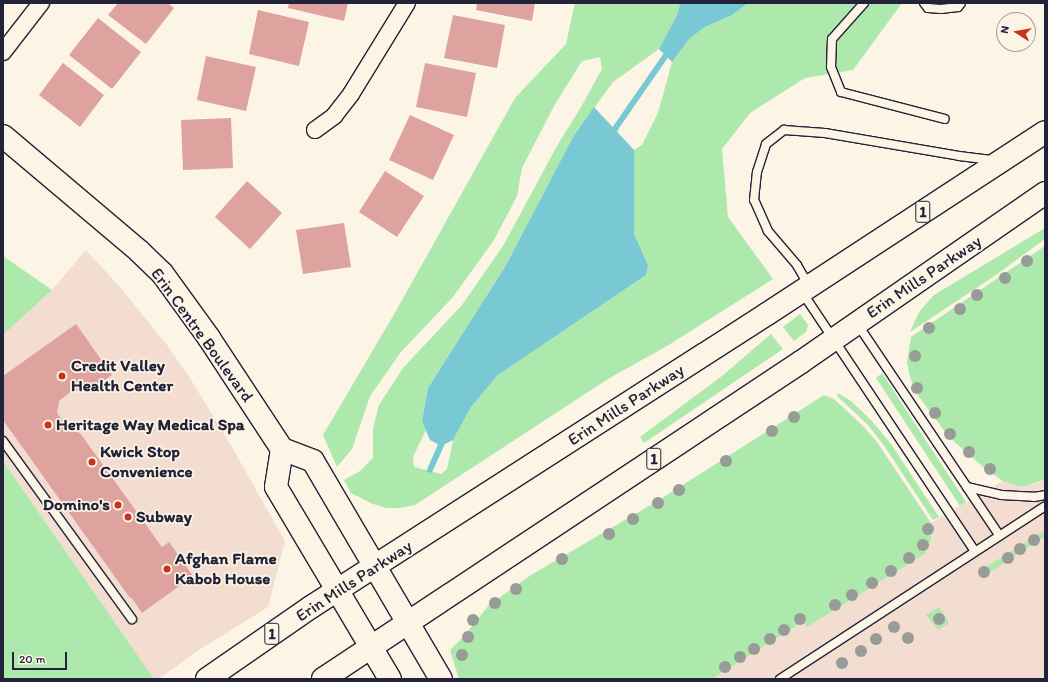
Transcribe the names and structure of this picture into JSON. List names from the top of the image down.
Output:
{
  "streets": {
    "main road": ["1", "Erin Mills Parkway", "Erin Centre Boulevard"]
  },
  "places": [
    "Credit Valley Health Center",
    "Heritage Way Medical Spa",
    "Kwick Stop Convenience",
    "Domino's",
    "Subway",
    "Afghan Flame Kabob House"
  ],
  "scale_bar": "20 m",
  "north": "left"
}
